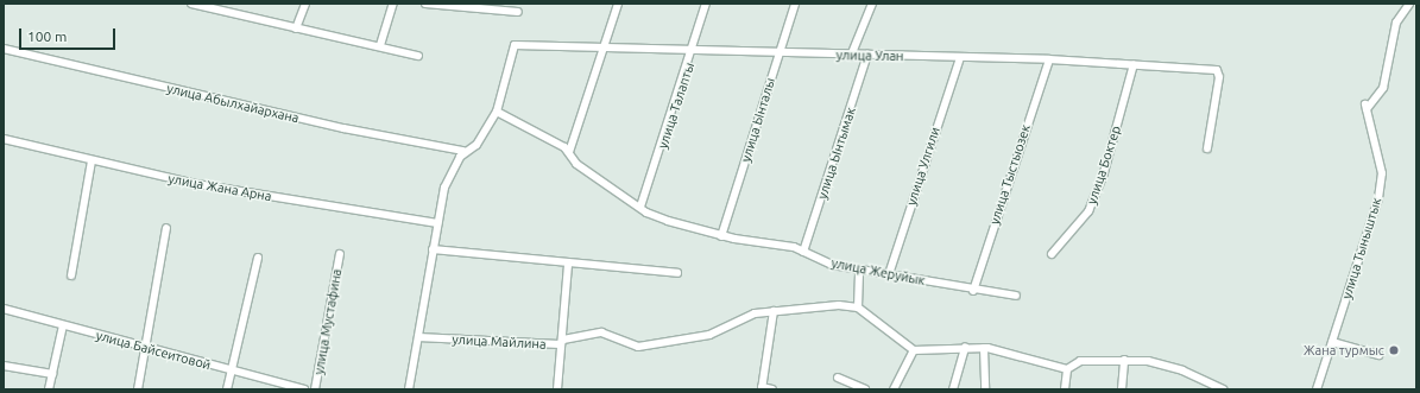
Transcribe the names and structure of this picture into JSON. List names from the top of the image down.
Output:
{
  "streets": {
    "street": [
      "улица Улан",
      "улица Абылхайархана",
      "улица Талапты",
      "улица Ынталы",
      "улица Ынтымак",
      "улица Боктер",
      "улица Улгили",
      "улица Тыстыозек",
      "улица Жана Арна",
      "улица Тыныштык",
      "улица Жеруйык",
      "улица Мустафина",
      "улица Майлина",
      "улица Байсеитовой"
    ]
  },
  "crossings": [
    ["улица Улан", "улица Талапты"],
    ["улица Улан", "улица Ынталы"],
    ["улица Улан", "улица Ынтымак"],
    ["улица Улан", "улица Боктер"],
    ["улица Улан", "улица Улгили"],
    ["улица Улан", "улица Тыстыозек"],
    ["улица Улан", "улица Жеруйык"],
    ["улица Талапты", "улица Жеруйык"],
    ["улица Ынталы", "улица Жеруйык"],
    ["улица Ынтымак", "улица Жеруйык"],
    ["улица Улгили", "улица Жеруйык"],
    ["улица Тыстыозек", "улица Жеруйык"]
  ],
  "places": ["Жана турмыс"],
  "scale_bar": "100 m"
}
